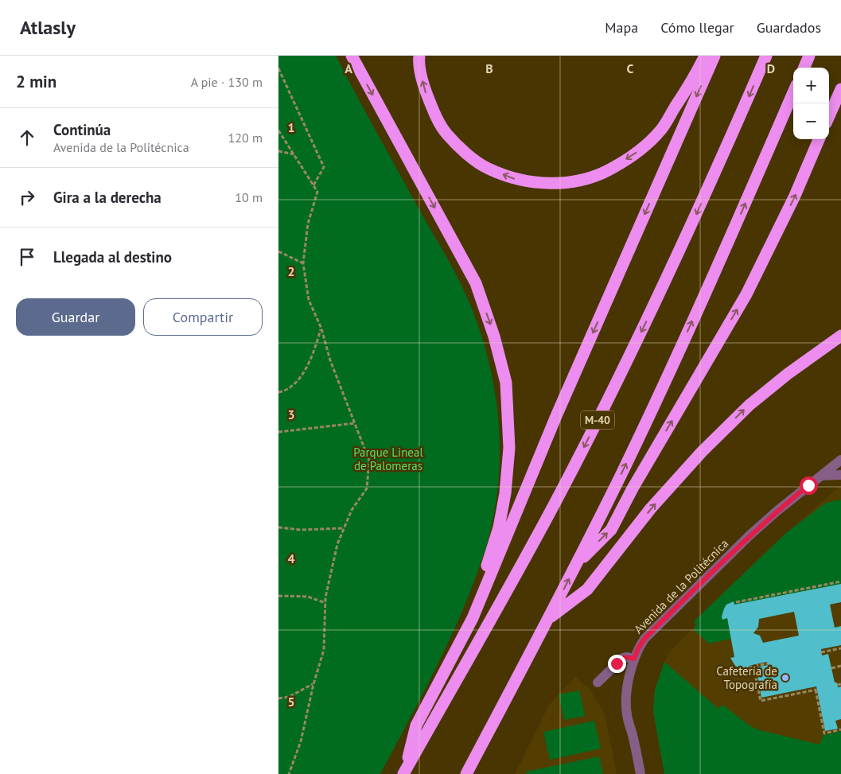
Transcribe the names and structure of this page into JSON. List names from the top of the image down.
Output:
{
  "streets": {
    "highway": ["M-40"],
    "street": ["Avenida de la Politécnica"]
  },
  "parks": ["Parque Lineal de Palomeras"],
  "places": ["Cafetería de Topografía"],
  "page": {
    "header": "Atlasly",
    "nav": ["Mapa", "Cómo llegar", "Guardados"],
    "heading": ["2 min", "A pie · 130 m"],
    "map_buttons": ["+", "−"],
    "list": [
      ["Continúa", "Avenida de la Politécnica", "120 m"],
      ["Gira a la derecha", "10 m"],
      "Llegada al destino"
    ],
    "buttons": ["Guardar", "Compartir"]
  },
  "grid": {
    "columns": [
      "A",
      "B",
      "C",
      "D"
    ],
    "rows": [
      "1",
      "2",
      "3",
      "4",
      "5"
    ]
  }
}
